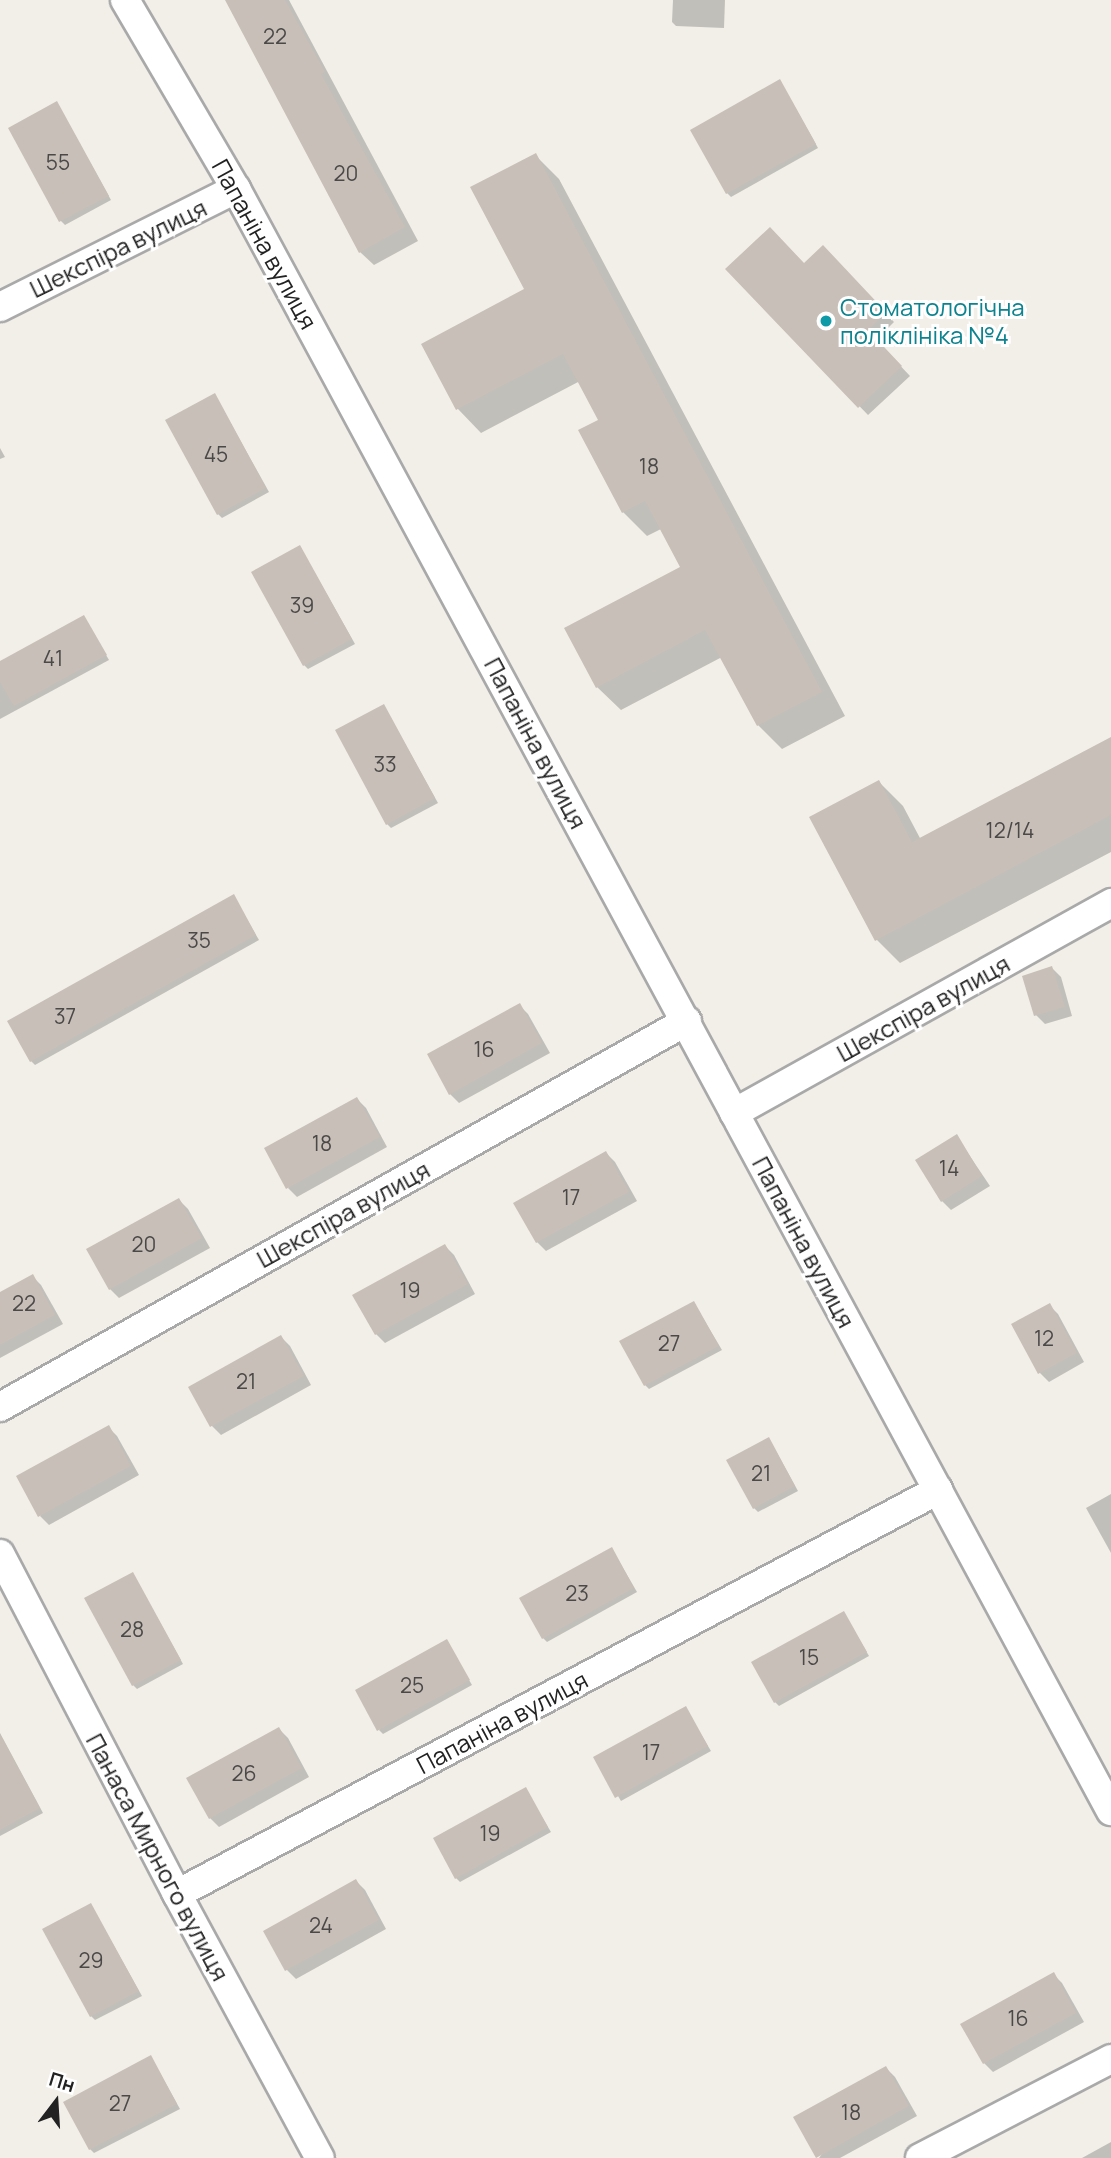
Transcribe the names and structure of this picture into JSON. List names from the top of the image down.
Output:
{
  "streets": {
    "street": ["Папаніна вулиця", "Шекспіра вулиця", "Панаса Мирного вулиця"]
  },
  "crossings": [
    ["Папаніна вулиця", "Шекспіра вулиця"],
    ["Папаніна вулиця", "Панаса Мирного вулиця"]
  ],
  "places": ["Стоматологічна поліклініка №4"],
  "house_numbers": [
    "22",
    "55",
    "20",
    "45",
    "18",
    "39",
    "41",
    "33",
    "12/14",
    "35",
    "37",
    "16",
    "18",
    "14",
    "17",
    "20",
    "19",
    "22",
    "12",
    "27",
    "21",
    "21",
    "23",
    "28",
    "15",
    "25",
    "17",
    "26",
    "19",
    "24",
    "29",
    "16",
    "27",
    "18"
  ],
  "north": "top"
}
